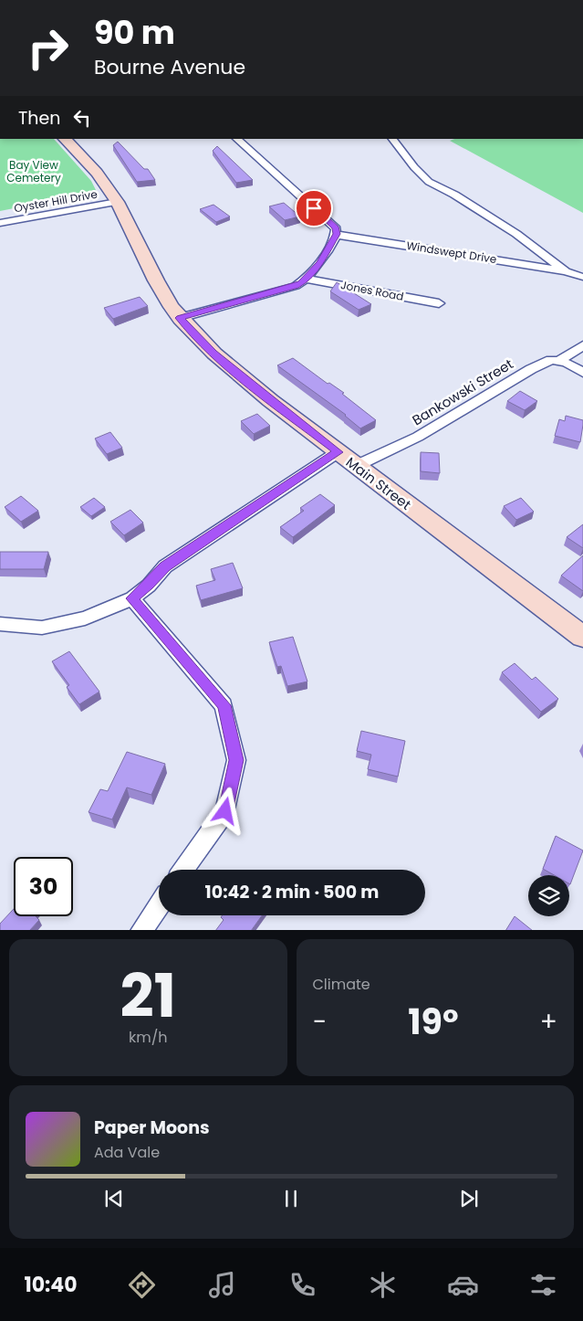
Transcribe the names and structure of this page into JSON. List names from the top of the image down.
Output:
{
  "streets": {
    "main road": ["Main Street"],
    "street": [
      "Oyster Hill Drive",
      "Windswept Drive",
      "Jones Road",
      "Bankowski Street"
    ]
  },
  "crossings": [
    ["Oyster Hill Drive", "Main Street"],
    ["Bankowski Street", "Main Street"]
  ],
  "parks": ["Bay View Cemetery"],
  "page": {
    "turn": ["90 m", "Bourne Avenue"],
    "then": "Then",
    "limit": "30",
    "trip": "10:42 · 2 min · 500 m",
    "tile": [
      ["21", "km/h"],
      "Climate"
    ],
    "heat": ["−", "19°", "+"],
    "song": ["Paper Moons", "Ada Vale"],
    "tabs": "10:40"
  }
}
